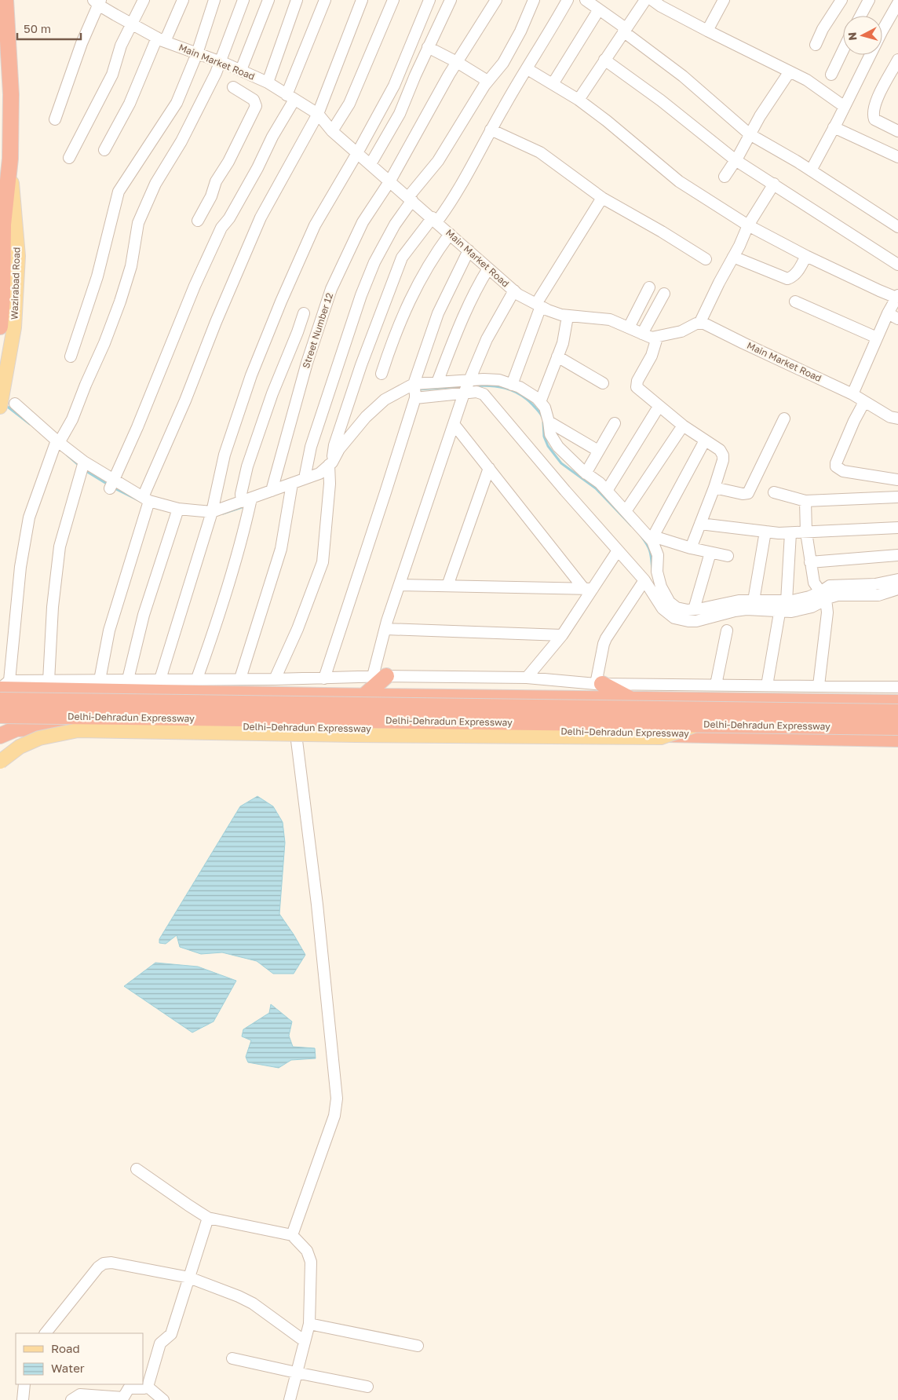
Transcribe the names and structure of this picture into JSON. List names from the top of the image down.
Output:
{
  "streets": {
    "highway": ["Wazirabad Road", "Delhi-Dehradun Expressway", "Delhi–Dehradun Expressway"],
    "street": ["Main Market Road", "Street Number 12"]
  },
  "crossings": [
    ["Main Market Road", "Street Number 12"]
  ],
  "legend": ["Road", "Water"],
  "scale_bar": "50 m",
  "north": "left"
}
